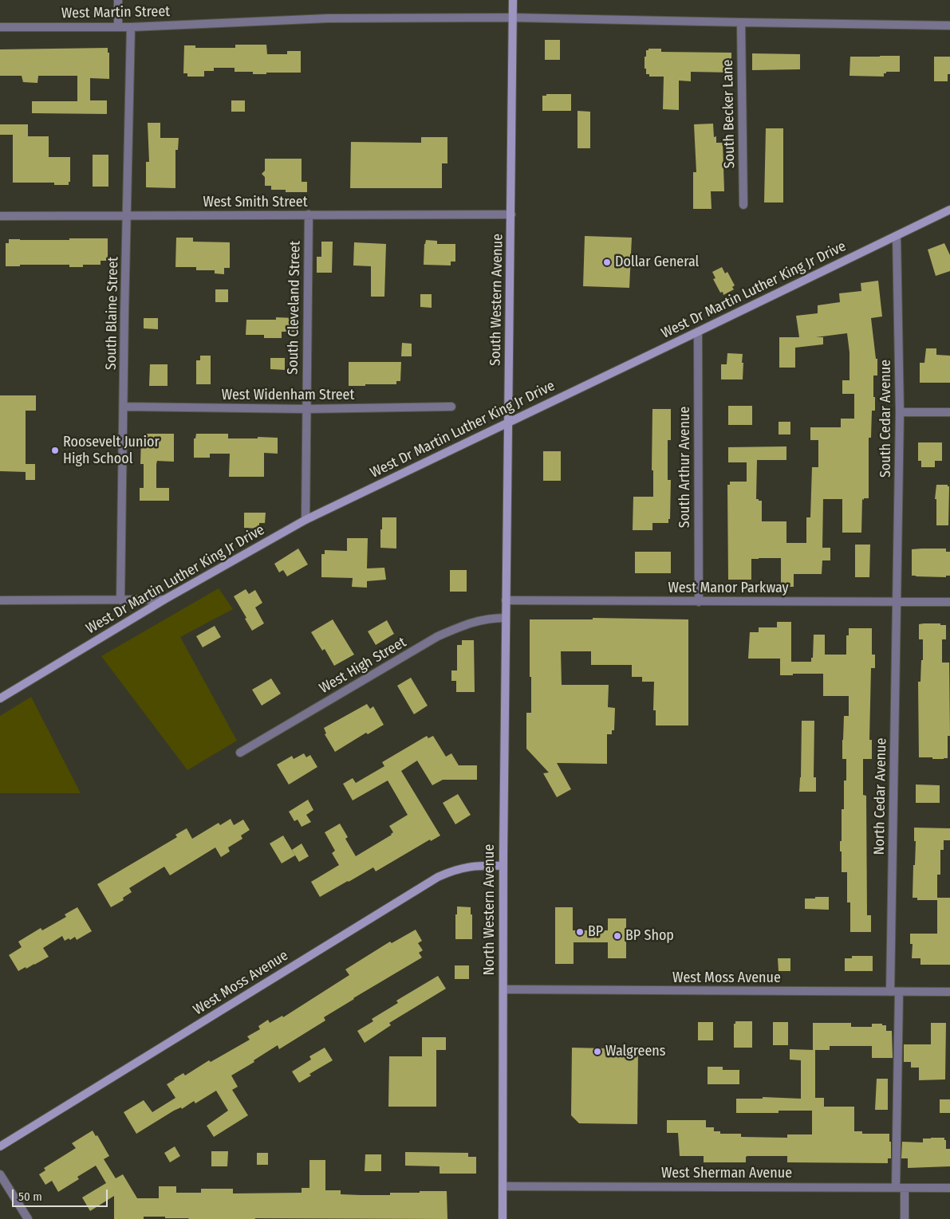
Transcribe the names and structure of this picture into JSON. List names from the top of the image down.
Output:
{
  "streets": {
    "main road": [
      "West Dr Martin Luther King Jr Drive",
      "South Western Avenue",
      "North Western Avenue",
      "West Moss Avenue"
    ],
    "street": [
      "West Martin Street",
      "South Becker Lane",
      "West Smith Street",
      "South Cleveland Street",
      "South Blaine Street",
      "West Widenham Street",
      "South Cedar Avenue",
      "South Arthur Avenue",
      "West Manor Parkway",
      "West High Street",
      "North Cedar Avenue",
      "West Sherman Avenue"
    ]
  },
  "crossings": [
    ["West Martin Street", "South Becker Lane"],
    ["West Martin Street", "South Western Avenue"],
    ["West Martin Street", "South Blaine Street"],
    ["West Smith Street", "South Western Avenue"],
    ["West Smith Street", "South Cleveland Street"],
    ["West Smith Street", "South Blaine Street"],
    ["West Dr Martin Luther King Jr Drive", "South Western Avenue"],
    ["West Dr Martin Luther King Jr Drive", "South Cleveland Street"],
    ["West Dr Martin Luther King Jr Drive", "South Cedar Avenue"],
    ["West Dr Martin Luther King Jr Drive", "South Arthur Avenue"],
    ["South Western Avenue", "West Manor Parkway"],
    ["South Western Avenue", "North Western Avenue"],
    ["South Cleveland Street", "West Widenham Street"],
    ["South Blaine Street", "West Widenham Street"],
    ["South Cedar Avenue", "West Manor Parkway"],
    ["South Cedar Avenue", "North Cedar Avenue"],
    ["South Arthur Avenue", "West Manor Parkway"],
    ["West Manor Parkway", "North Cedar Avenue"],
    ["West Manor Parkway", "North Western Avenue"],
    ["West High Street", "North Western Avenue"],
    ["North Cedar Avenue", "West Moss Avenue"],
    ["North Western Avenue", "West Moss Avenue"],
    ["North Western Avenue", "West Sherman Avenue"]
  ],
  "places": [
    "Dollar General",
    "Roosevelt Junior High School",
    "BP",
    "BP Shop",
    "Walgreens"
  ],
  "scale_bar": "50 m"
}
